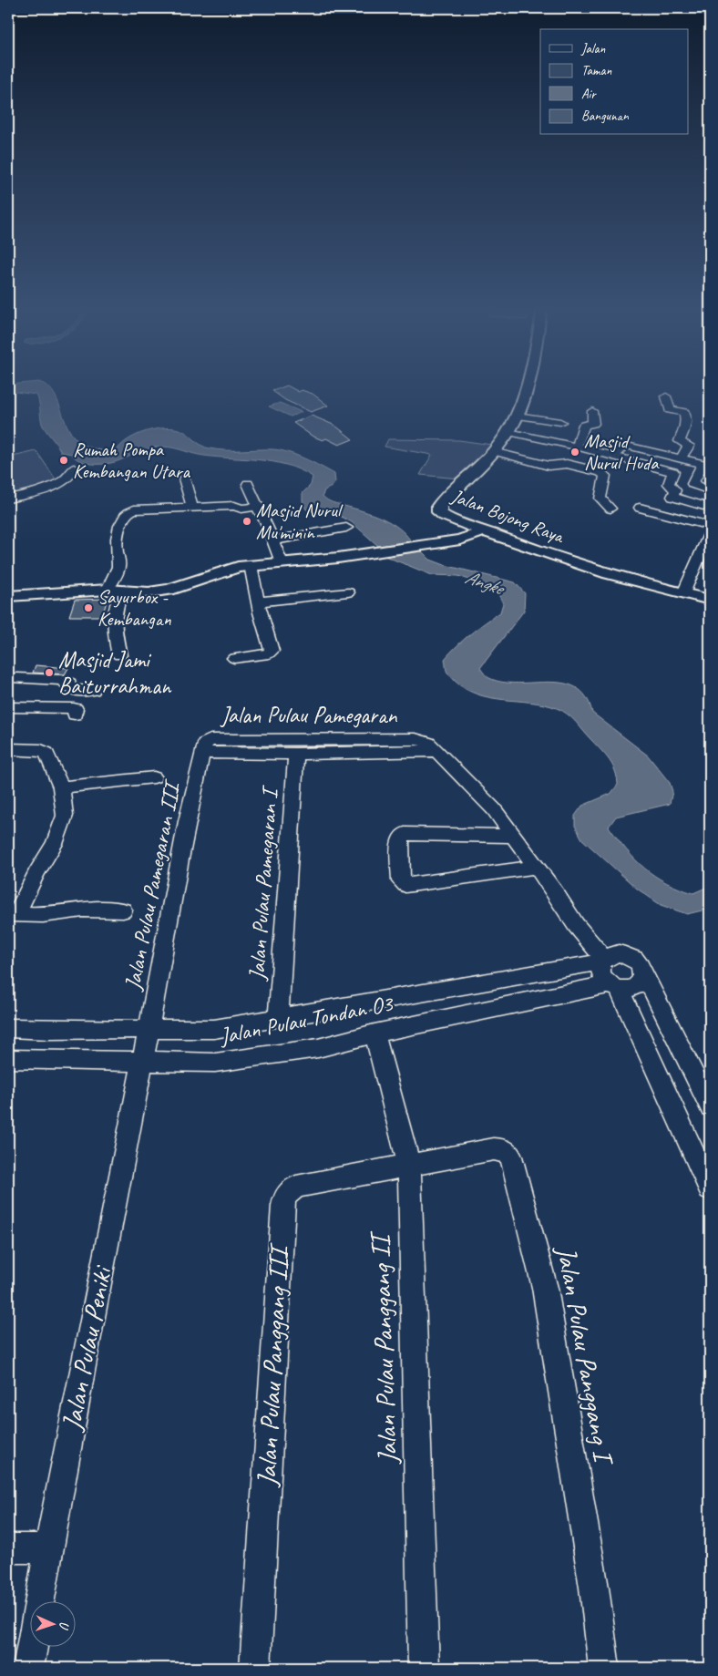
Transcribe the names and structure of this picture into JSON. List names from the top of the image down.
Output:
{
  "streets": {
    "street": [
      "Jalan Bojong Raya",
      "Jalan Pulau Pamegaran",
      "Jalan Pulau Pamegaran I",
      "Jalan Pulau Pamegaran III",
      "Jalan Pulau Tondan O3",
      "Jalan Pulau Peniki",
      "Jalan Pulau Panggang II",
      "Jalan Pulau Panggang I",
      "Jalan Pulau Panggang III"
    ]
  },
  "crossings": [
    ["Jalan Pulau Pamegaran", "Jalan Pulau Pamegaran I"],
    ["Jalan Pulau Pamegaran", "Jalan Pulau Pamegaran III"],
    ["Jalan Pulau Pamegaran", "Jalan Pulau Tondan O3"],
    ["Jalan Pulau Pamegaran I", "Jalan Pulau Tondan O3"],
    ["Jalan Pulau Pamegaran III", "Jalan Pulau Tondan O3"],
    ["Jalan Pulau Pamegaran III", "Jalan Pulau Peniki"],
    ["Jalan Pulau Tondan O3", "Jalan Pulau Peniki"],
    ["Jalan Pulau Tondan O3", "Jalan Pulau Panggang II"],
    ["Jalan Pulau Panggang II", "Jalan Pulau Panggang I"],
    ["Jalan Pulau Panggang II", "Jalan Pulau Panggang III"],
    ["Jalan Pulau Panggang I", "Jalan Pulau Panggang III"]
  ],
  "water": ["Angke"],
  "places": [
    "Masjid Nurul Huda",
    "Rumah Pompa Kembangan Utara",
    "Masjid Nurul Mu'minin",
    "Sayurbox - Kembangan",
    "Masjid Jami Baiturrahman"
  ],
  "legend": [
    "Jalan",
    "Taman",
    "Air",
    "Bangunan"
  ],
  "north": "right"
}
